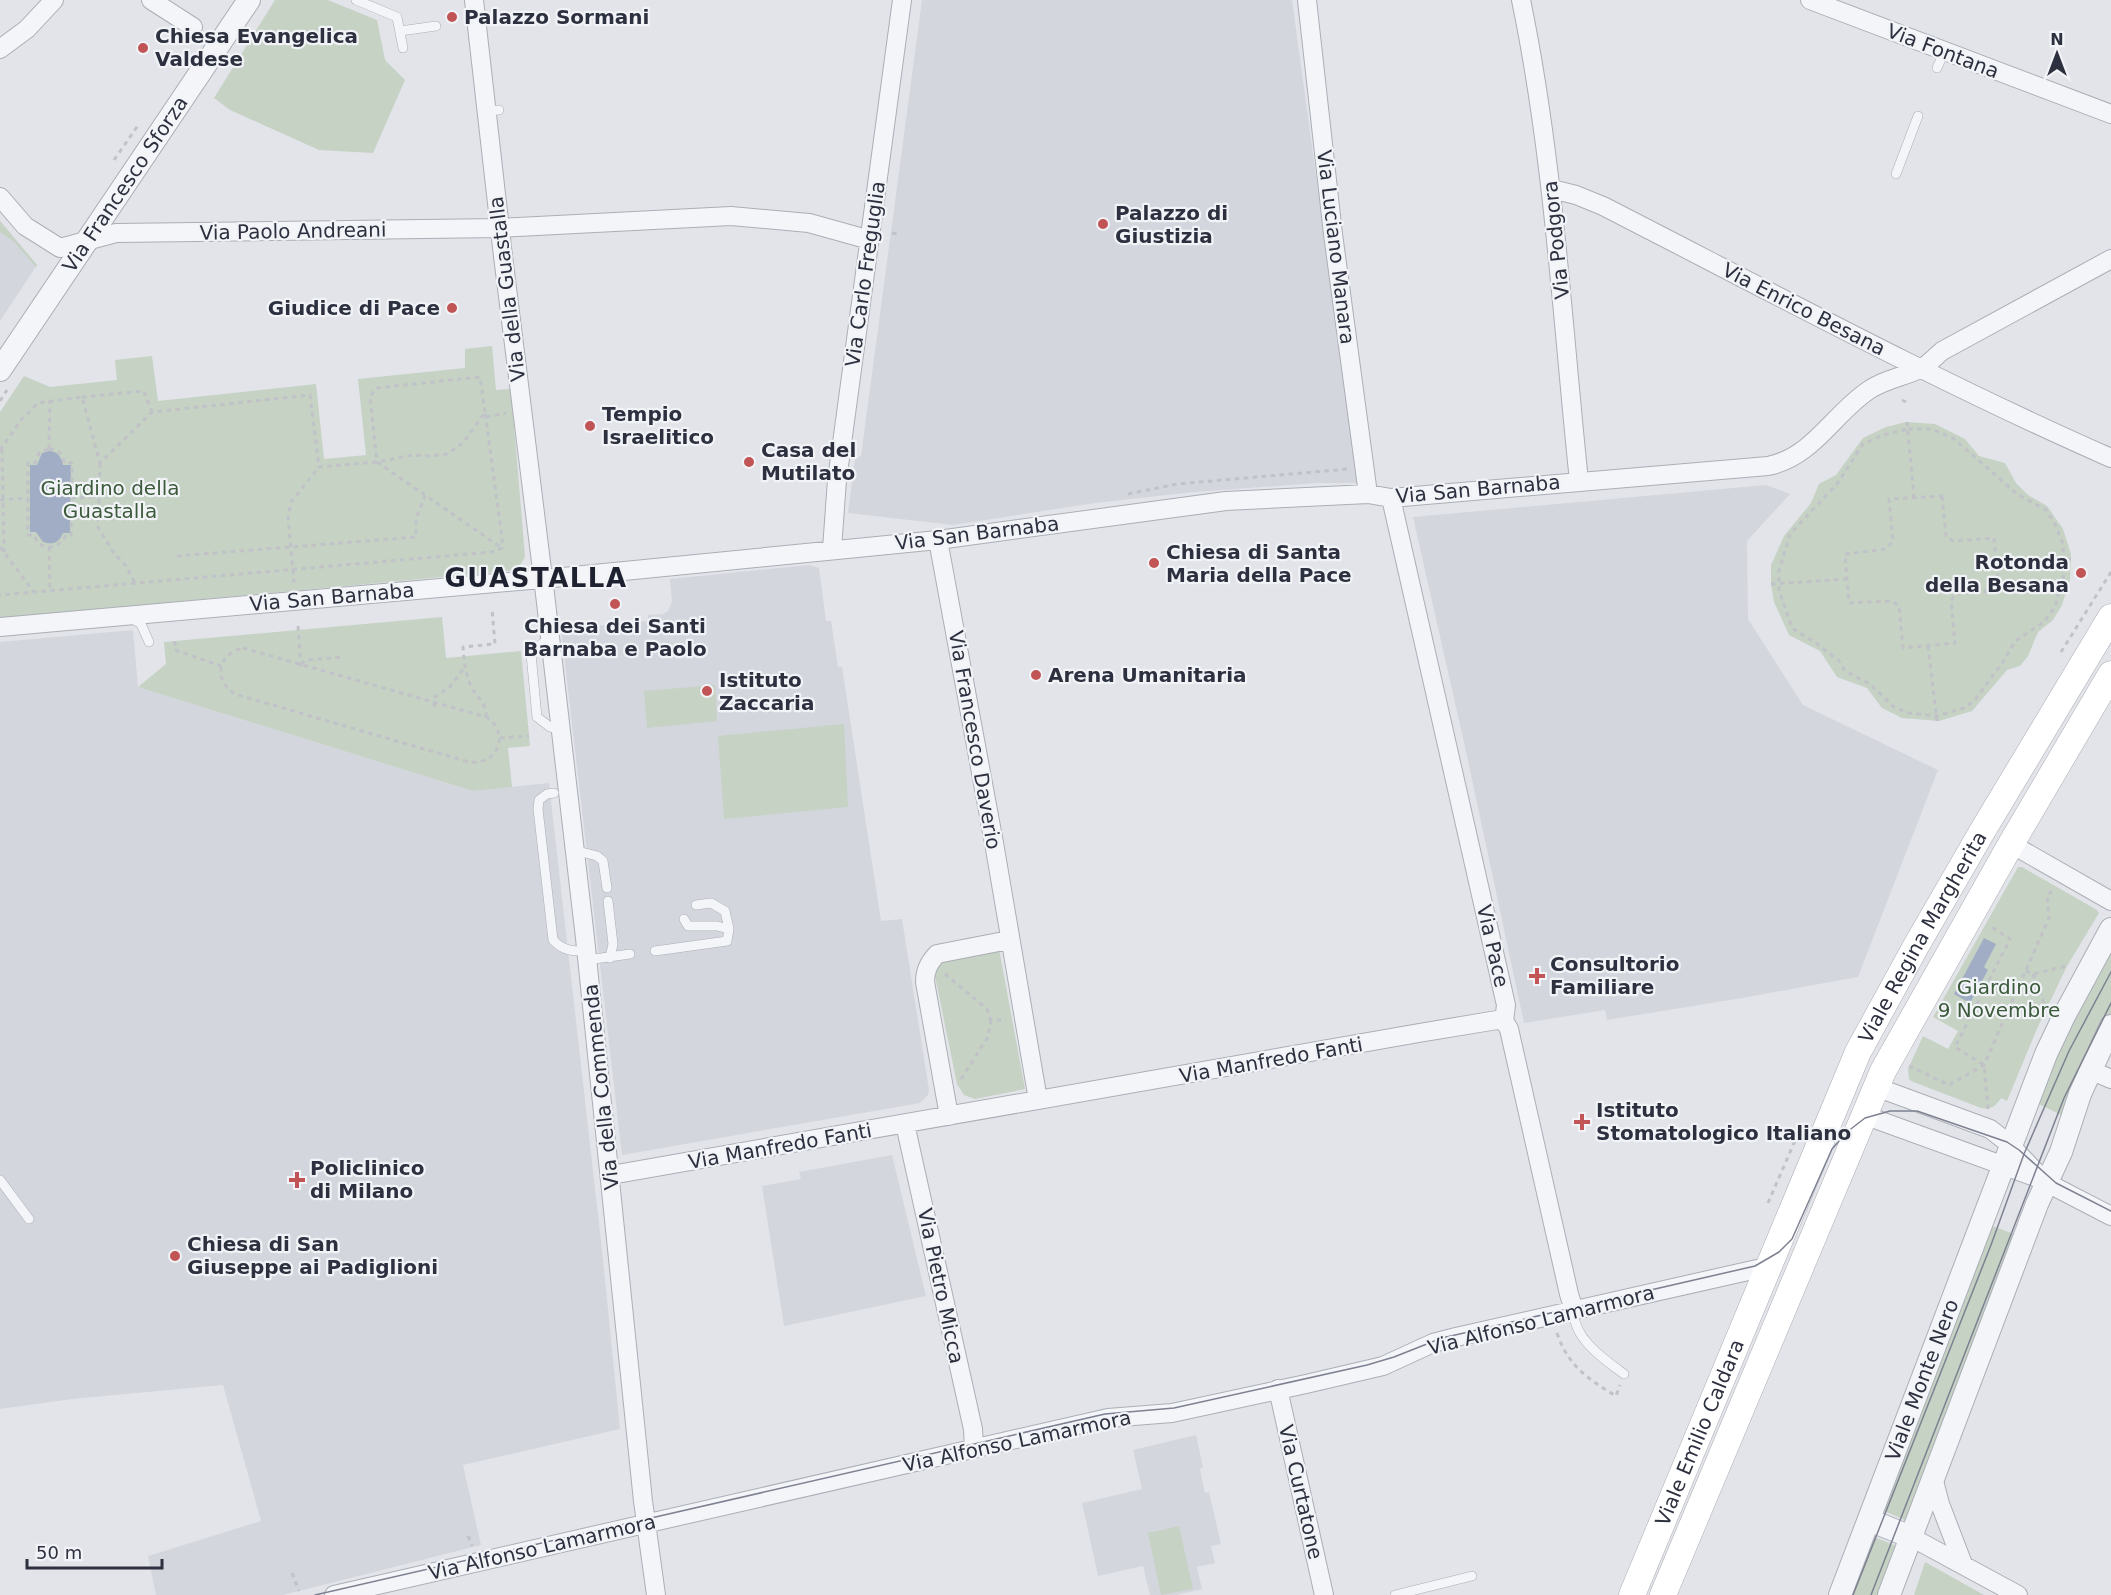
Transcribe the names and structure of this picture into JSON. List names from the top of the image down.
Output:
{
  "streets": {
    "main road": ["Viale Regina Margherita", "Viale Emilio Caldara"],
    "street": [
      "Via Fontana",
      "Via Francesco Sforza",
      "Via Paolo Andreani",
      "Via Podgora",
      "Via Luciano Manara",
      "Via Carlo Freguglia",
      "Via della Guastalla",
      "Via Enrico Besana",
      "Via San Barnaba",
      "Via Francesco Daverio",
      "Via Pace",
      "Via Manfredo Fanti",
      "Via della Commenda",
      "Via Pietro Micca",
      "Via Alfonso Lamarmora",
      "Viale Monte Nero",
      "Via Curtatone"
    ]
  },
  "crossings": [
    ["Via Francesco Sforza", "Via Paolo Andreani"],
    ["Via Paolo Andreani", "Via Carlo Freguglia"],
    ["Via Paolo Andreani", "Via della Guastalla"],
    ["Via Podgora", "Via Enrico Besana"],
    ["Via Podgora", "Via San Barnaba"],
    ["Via Luciano Manara", "Via San Barnaba"],
    ["Via Carlo Freguglia", "Via San Barnaba"],
    ["Via della Guastalla", "Via San Barnaba"],
    ["Via della Guastalla", "Via della Commenda"],
    ["Via Enrico Besana", "Via San Barnaba"],
    ["Via San Barnaba", "Via Francesco Daverio"],
    ["Via San Barnaba", "Via Pace"],
    ["Via San Barnaba", "Via della Commenda"],
    ["Via Francesco Daverio", "Via Manfredo Fanti"],
    ["Viale Regina Margherita", "Via Alfonso Lamarmora"],
    ["Viale Regina Margherita", "Viale Emilio Caldara"],
    ["Via Pace", "Via Manfredo Fanti"],
    ["Via Pace", "Via Alfonso Lamarmora"],
    ["Via Manfredo Fanti", "Via della Commenda"],
    ["Via Manfredo Fanti", "Via Pietro Micca"],
    ["Via della Commenda", "Via Alfonso Lamarmora"],
    ["Via Pietro Micca", "Via Alfonso Lamarmora"],
    ["Via Alfonso Lamarmora", "Viale Emilio Caldara"],
    ["Via Alfonso Lamarmora", "Via Curtatone"]
  ],
  "districts": ["GUASTALLA"],
  "parks": ["Giardino della Guastalla", "Giardino 9 Novembre"],
  "places": {
    "other": [
      "Palazzo Sormani",
      "Chiesa Evangelica Valdese",
      "Palazzo di Giustizia",
      "Giudice di Pace",
      "Tempio Israelitico",
      "Casa del Mutilato",
      "Chiesa di Santa Maria della Pace",
      "Rotonda della Besana",
      "Chiesa dei Santi Barnaba e Paolo",
      "Arena Umanitaria",
      "Istituto Zaccaria",
      "Chiesa di San Giuseppe ai Padiglioni"
    ],
    "health": ["Consultorio Familiare", "Istituto Stomatologico Italiano", "Policlinico di Milano"]
  },
  "scale_bar": "50 m",
  "north": "top"
}
